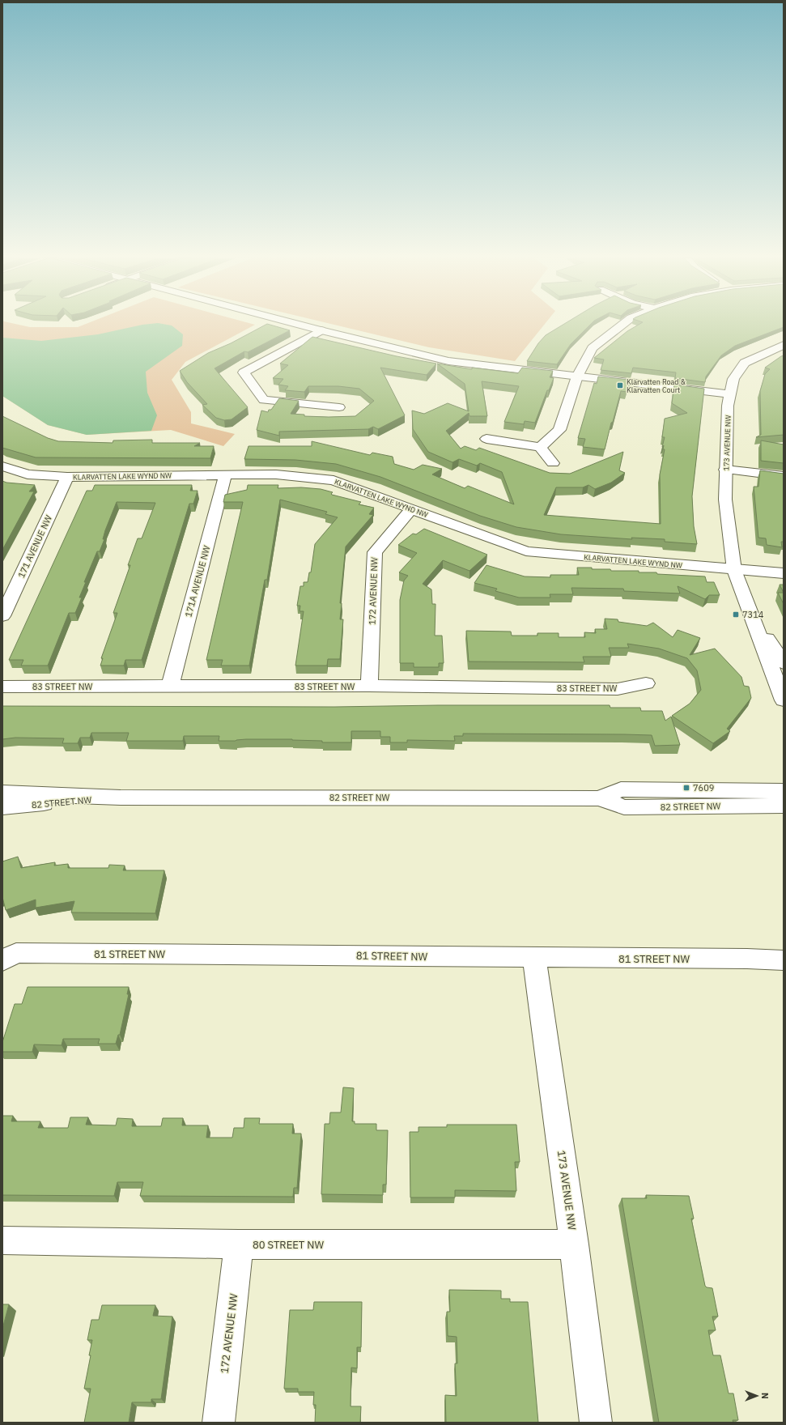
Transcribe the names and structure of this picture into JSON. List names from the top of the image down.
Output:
{
  "streets": {
    "street": [
      "173 AVENUE NW",
      "KLARVATTEN LAKE WYND NW",
      "171 AVENUE NW",
      "171A AVENUE NW",
      "172 AVENUE NW",
      "83 STREET NW",
      "82 STREET NW",
      "81 STREET NW",
      "80 STREET NW"
    ]
  },
  "crossings": [
    ["173 AVENUE NW", "KLARVATTEN LAKE WYND NW"],
    ["173 AVENUE NW", "81 STREET NW"],
    ["173 AVENUE NW", "80 STREET NW"],
    ["KLARVATTEN LAKE WYND NW", "171 AVENUE NW"],
    ["KLARVATTEN LAKE WYND NW", "171A AVENUE NW"],
    ["KLARVATTEN LAKE WYND NW", "172 AVENUE NW"],
    ["171A AVENUE NW", "83 STREET NW"],
    ["172 AVENUE NW", "83 STREET NW"],
    ["172 AVENUE NW", "80 STREET NW"]
  ],
  "places": {
    "transit": ["Klarvatten Road & Klarvatten Court", "7314", "7609"]
  },
  "north": "right"
}
